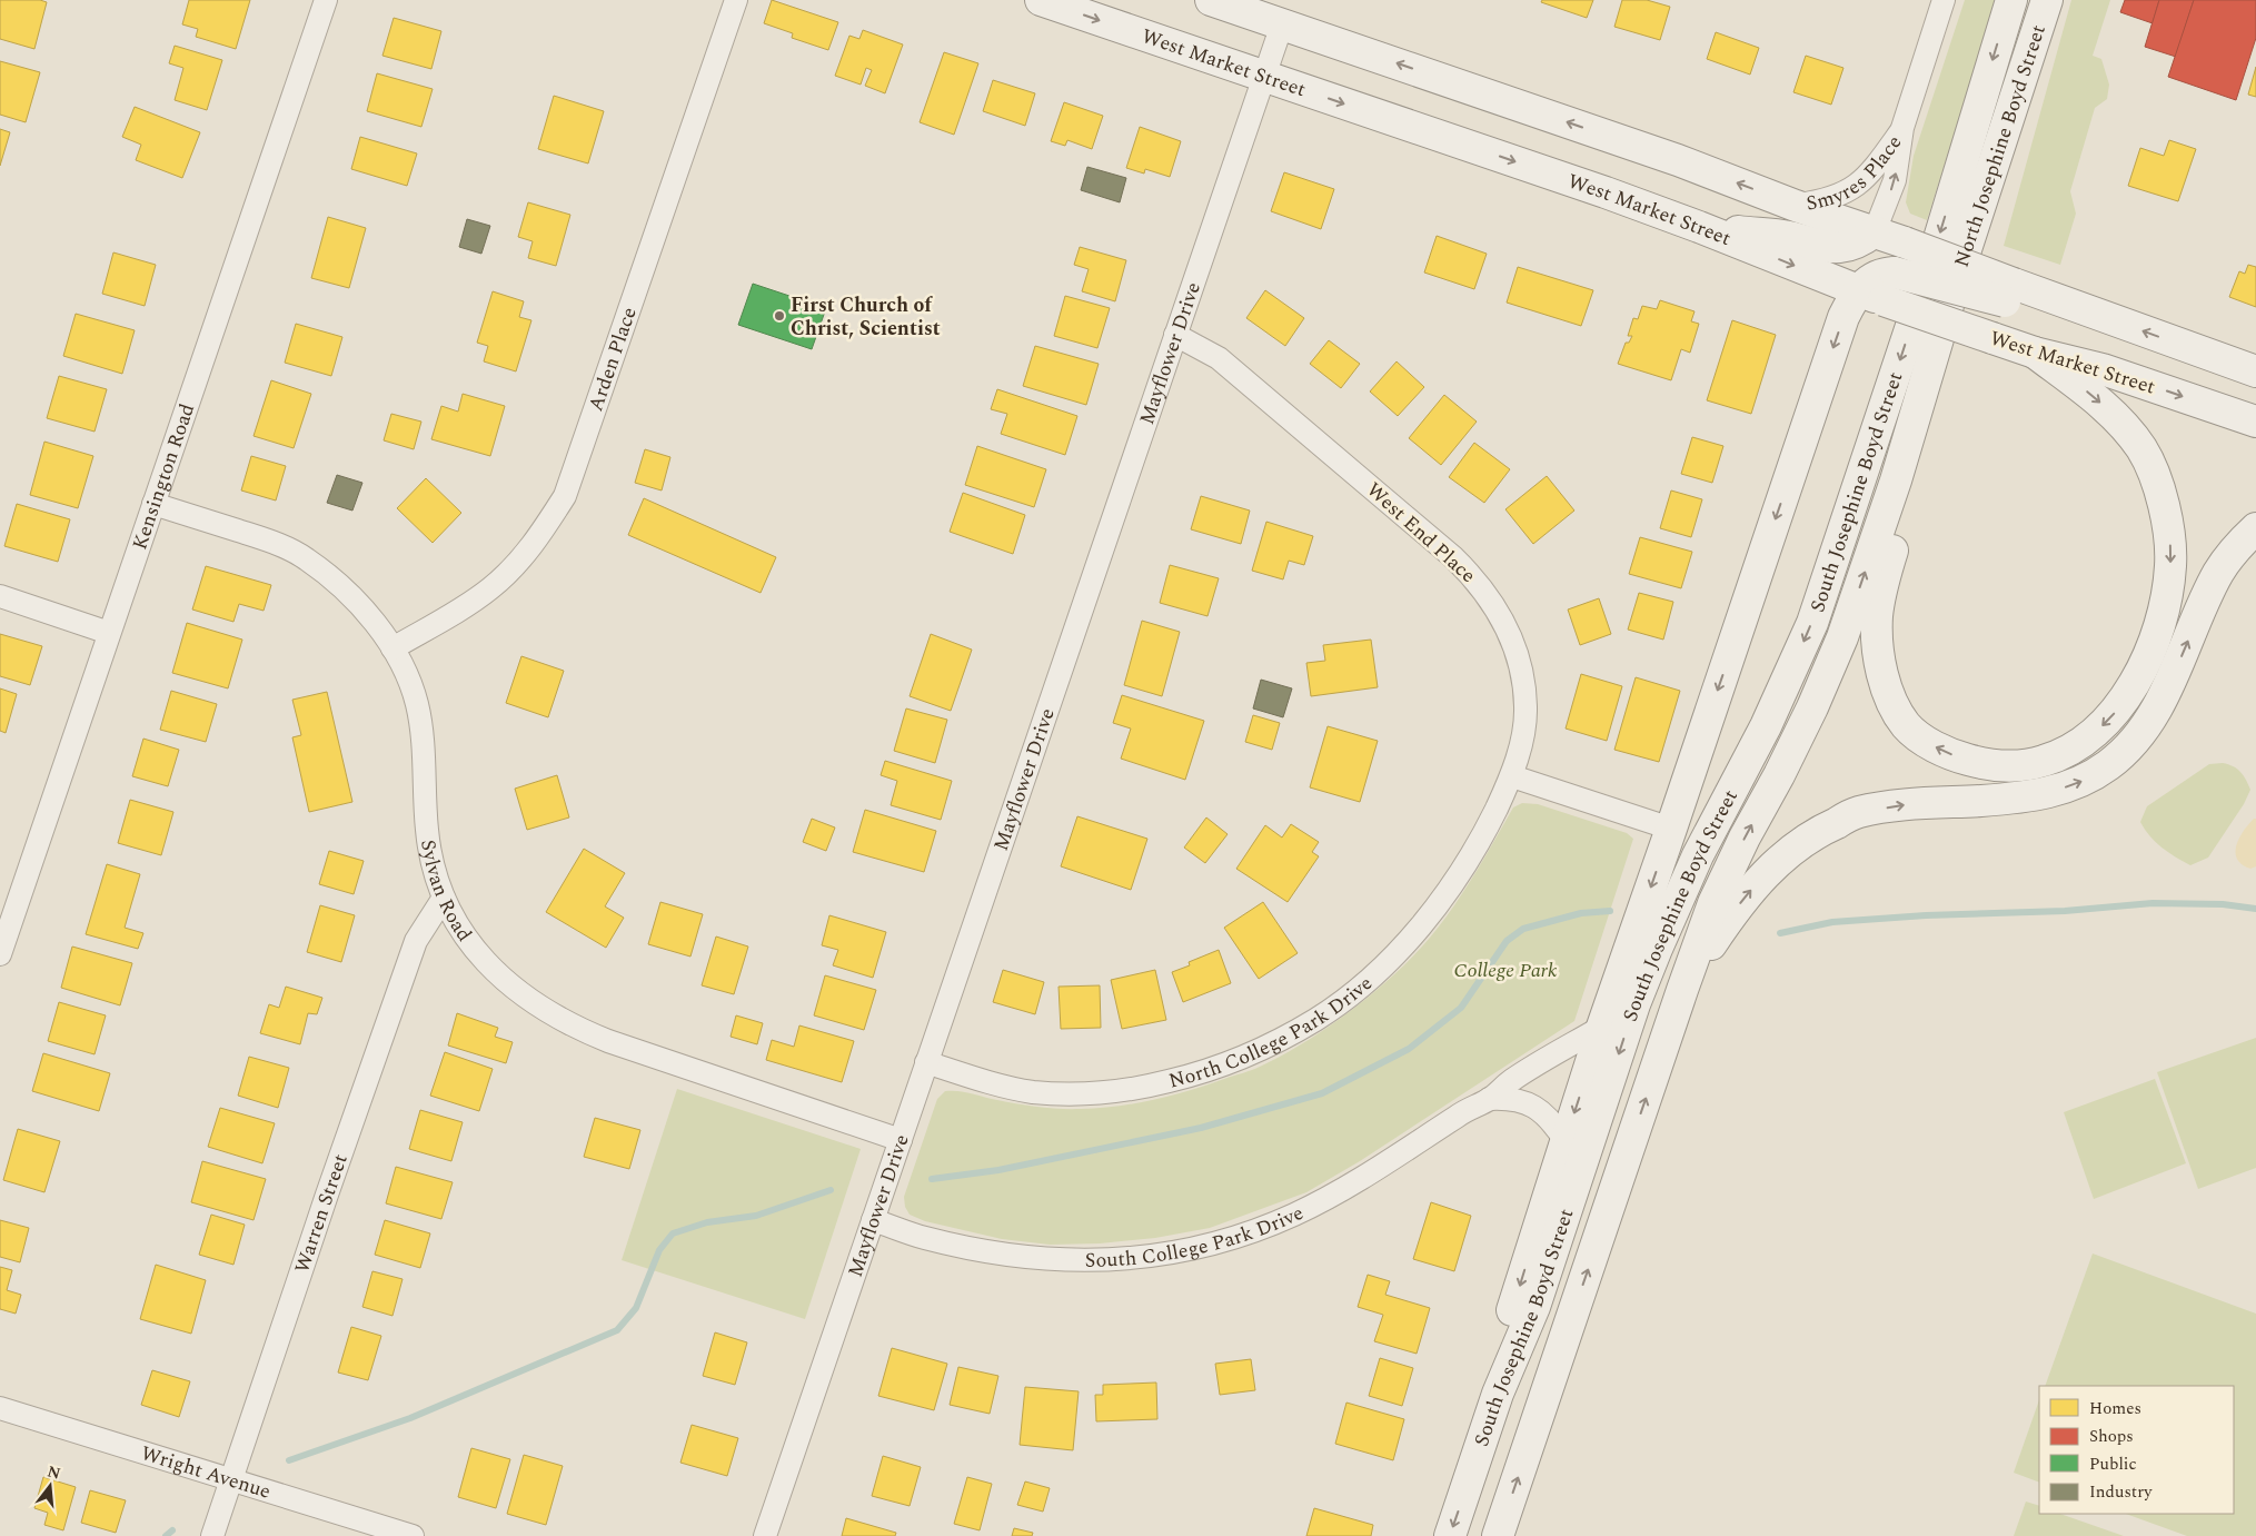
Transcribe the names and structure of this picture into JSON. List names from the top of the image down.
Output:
{
  "streets": {
    "main road": ["West Market Street", "North Josephine Boyd Street", "South Josephine Boyd Street"],
    "street": [
      "Smyres Place",
      "Mayflower Drive",
      "Arden Place",
      "Kensington Road",
      "West End Place",
      "Sylvan Road",
      "North College Park Drive",
      "Warren Street",
      "South College Park Drive",
      "Wright Avenue"
    ]
  },
  "crossings": [
    ["West Market Street", "Mayflower Drive"],
    ["West Market Street", "South Josephine Boyd Street"],
    ["North Josephine Boyd Street", "South Josephine Boyd Street"],
    ["Mayflower Drive", "West End Place"],
    ["Mayflower Drive", "Sylvan Road"],
    ["Mayflower Drive", "North College Park Drive"],
    ["Mayflower Drive", "South College Park Drive"],
    ["Arden Place", "Sylvan Road"],
    ["Kensington Road", "Sylvan Road"],
    ["South Josephine Boyd Street", "South College Park Drive"],
    ["West End Place", "North College Park Drive"],
    ["Sylvan Road", "Warren Street"],
    ["Warren Street", "Wright Avenue"]
  ],
  "parks": ["College Park"],
  "places": ["First Church of Christ, Scientist"],
  "legend": [
    "Homes",
    "Shops",
    "Public",
    "Industry"
  ],
  "north": "top"
}
